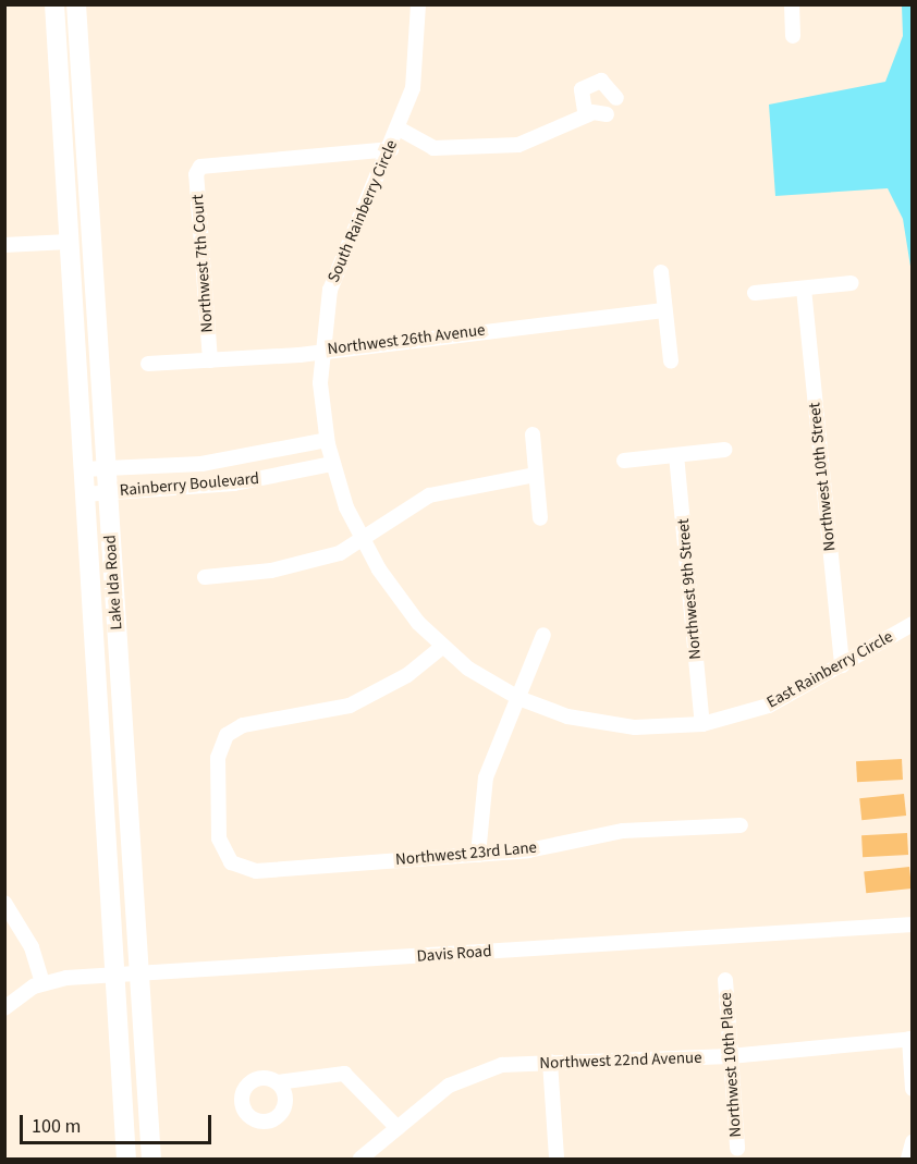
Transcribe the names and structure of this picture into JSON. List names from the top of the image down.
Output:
{
  "streets": {
    "street": [
      "South Rainberry Circle",
      "Northwest 7th Court",
      "Northwest 26th Avenue",
      "Northwest 10th Street",
      "Rainberry Boulevard",
      "Lake Ida Road",
      "Northwest 9th Street",
      "East Rainberry Circle",
      "Northwest 23rd Lane",
      "Davis Road",
      "Northwest 22nd Avenue",
      "Northwest 10th Place"
    ]
  },
  "crossings": [
    ["South Rainberry Circle", "Northwest 7th Court"],
    ["South Rainberry Circle", "Northwest 26th Avenue"],
    ["South Rainberry Circle", "Rainberry Boulevard"],
    ["South Rainberry Circle", "East Rainberry Circle"],
    ["South Rainberry Circle", "Northwest 23rd Lane"],
    ["Northwest 7th Court", "Northwest 26th Avenue"],
    ["Northwest 10th Street", "East Rainberry Circle"],
    ["Rainberry Boulevard", "Lake Ida Road"],
    ["Lake Ida Road", "Davis Road"],
    ["Northwest 9th Street", "East Rainberry Circle"],
    ["Northwest 22nd Avenue", "Northwest 10th Place"]
  ],
  "scale_bar": "100 m"
}
